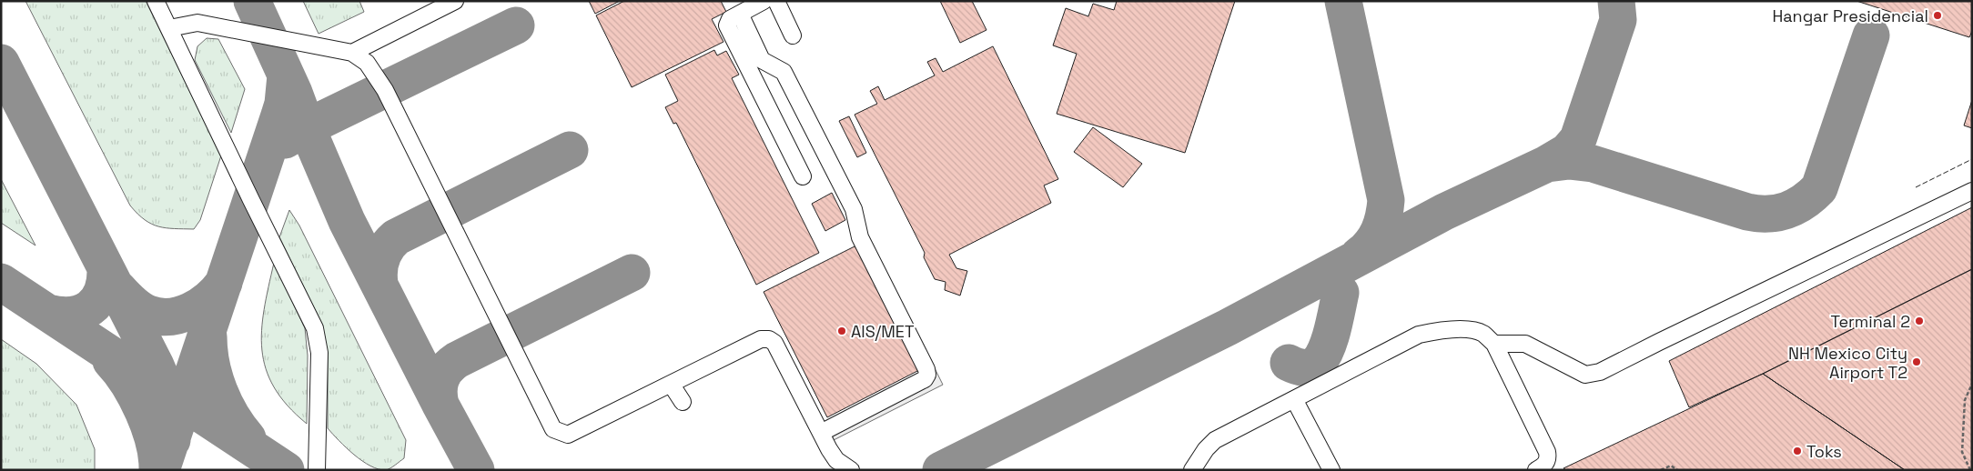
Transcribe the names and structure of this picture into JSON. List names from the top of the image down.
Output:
{
  "places": [
    "Hangar Presidencial",
    "Terminal 2",
    "AIS/MET",
    "NH Mexico City Airport T2",
    "Toks"
  ]
}
